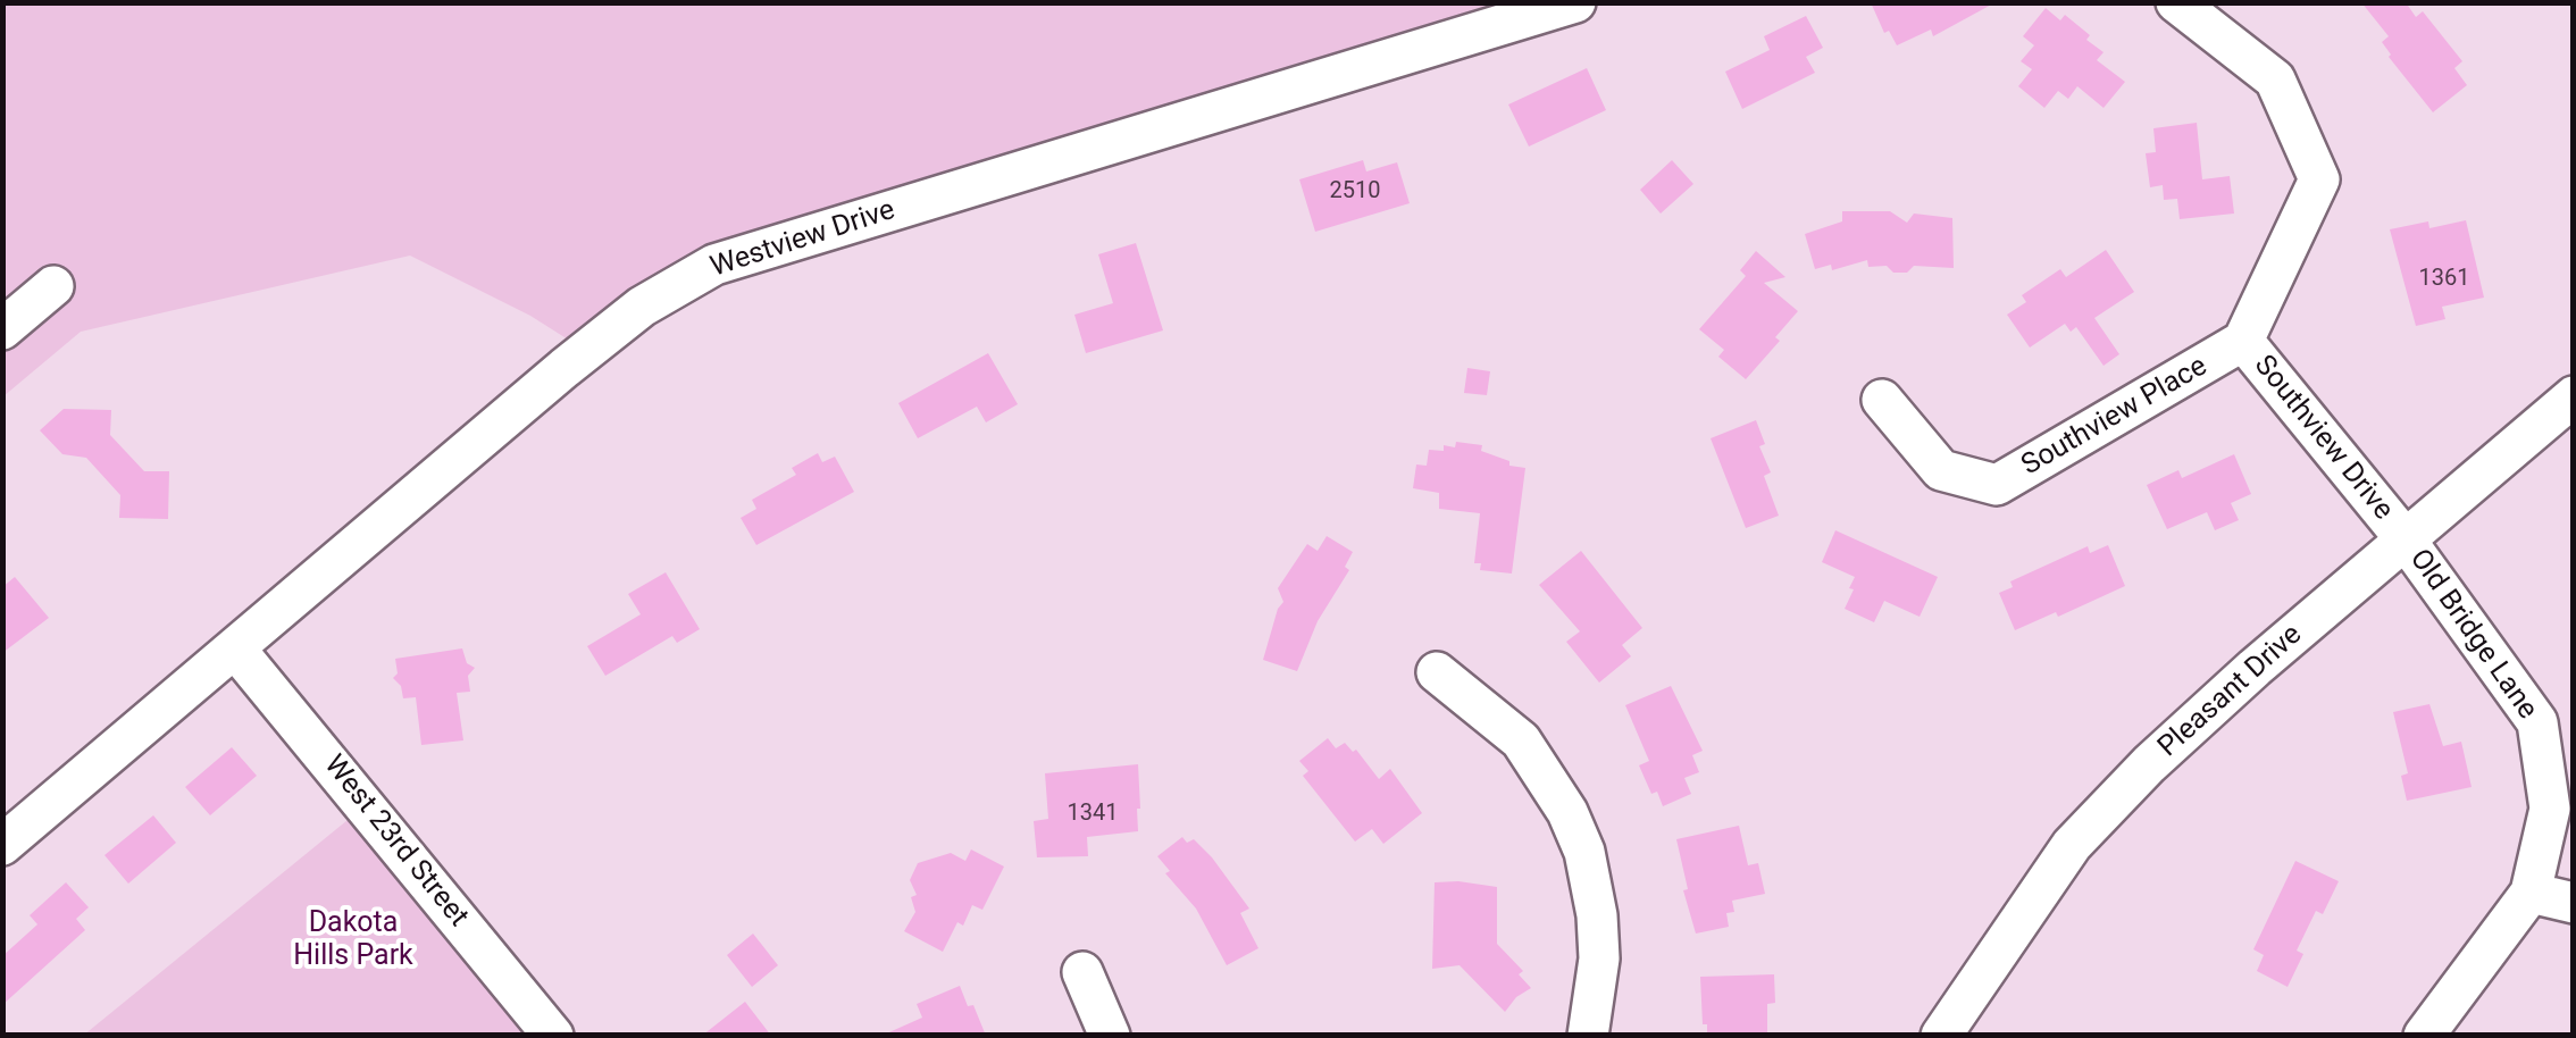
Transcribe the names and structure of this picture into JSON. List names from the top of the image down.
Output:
{
  "streets": {
    "street": [
      "Westview Drive",
      "Southview Place",
      "Southview Drive",
      "Old Bridge Lane",
      "Pleasant Drive",
      "West 23rd Street"
    ]
  },
  "crossings": [
    ["Westview Drive", "West 23rd Street"],
    ["Southview Place", "Southview Drive"],
    ["Southview Drive", "Old Bridge Lane"],
    ["Southview Drive", "Pleasant Drive"],
    ["Old Bridge Lane", "Pleasant Drive"]
  ],
  "parks": ["Dakota Hills Park"],
  "house_numbers": ["2510", "1361", "1341"]
}
